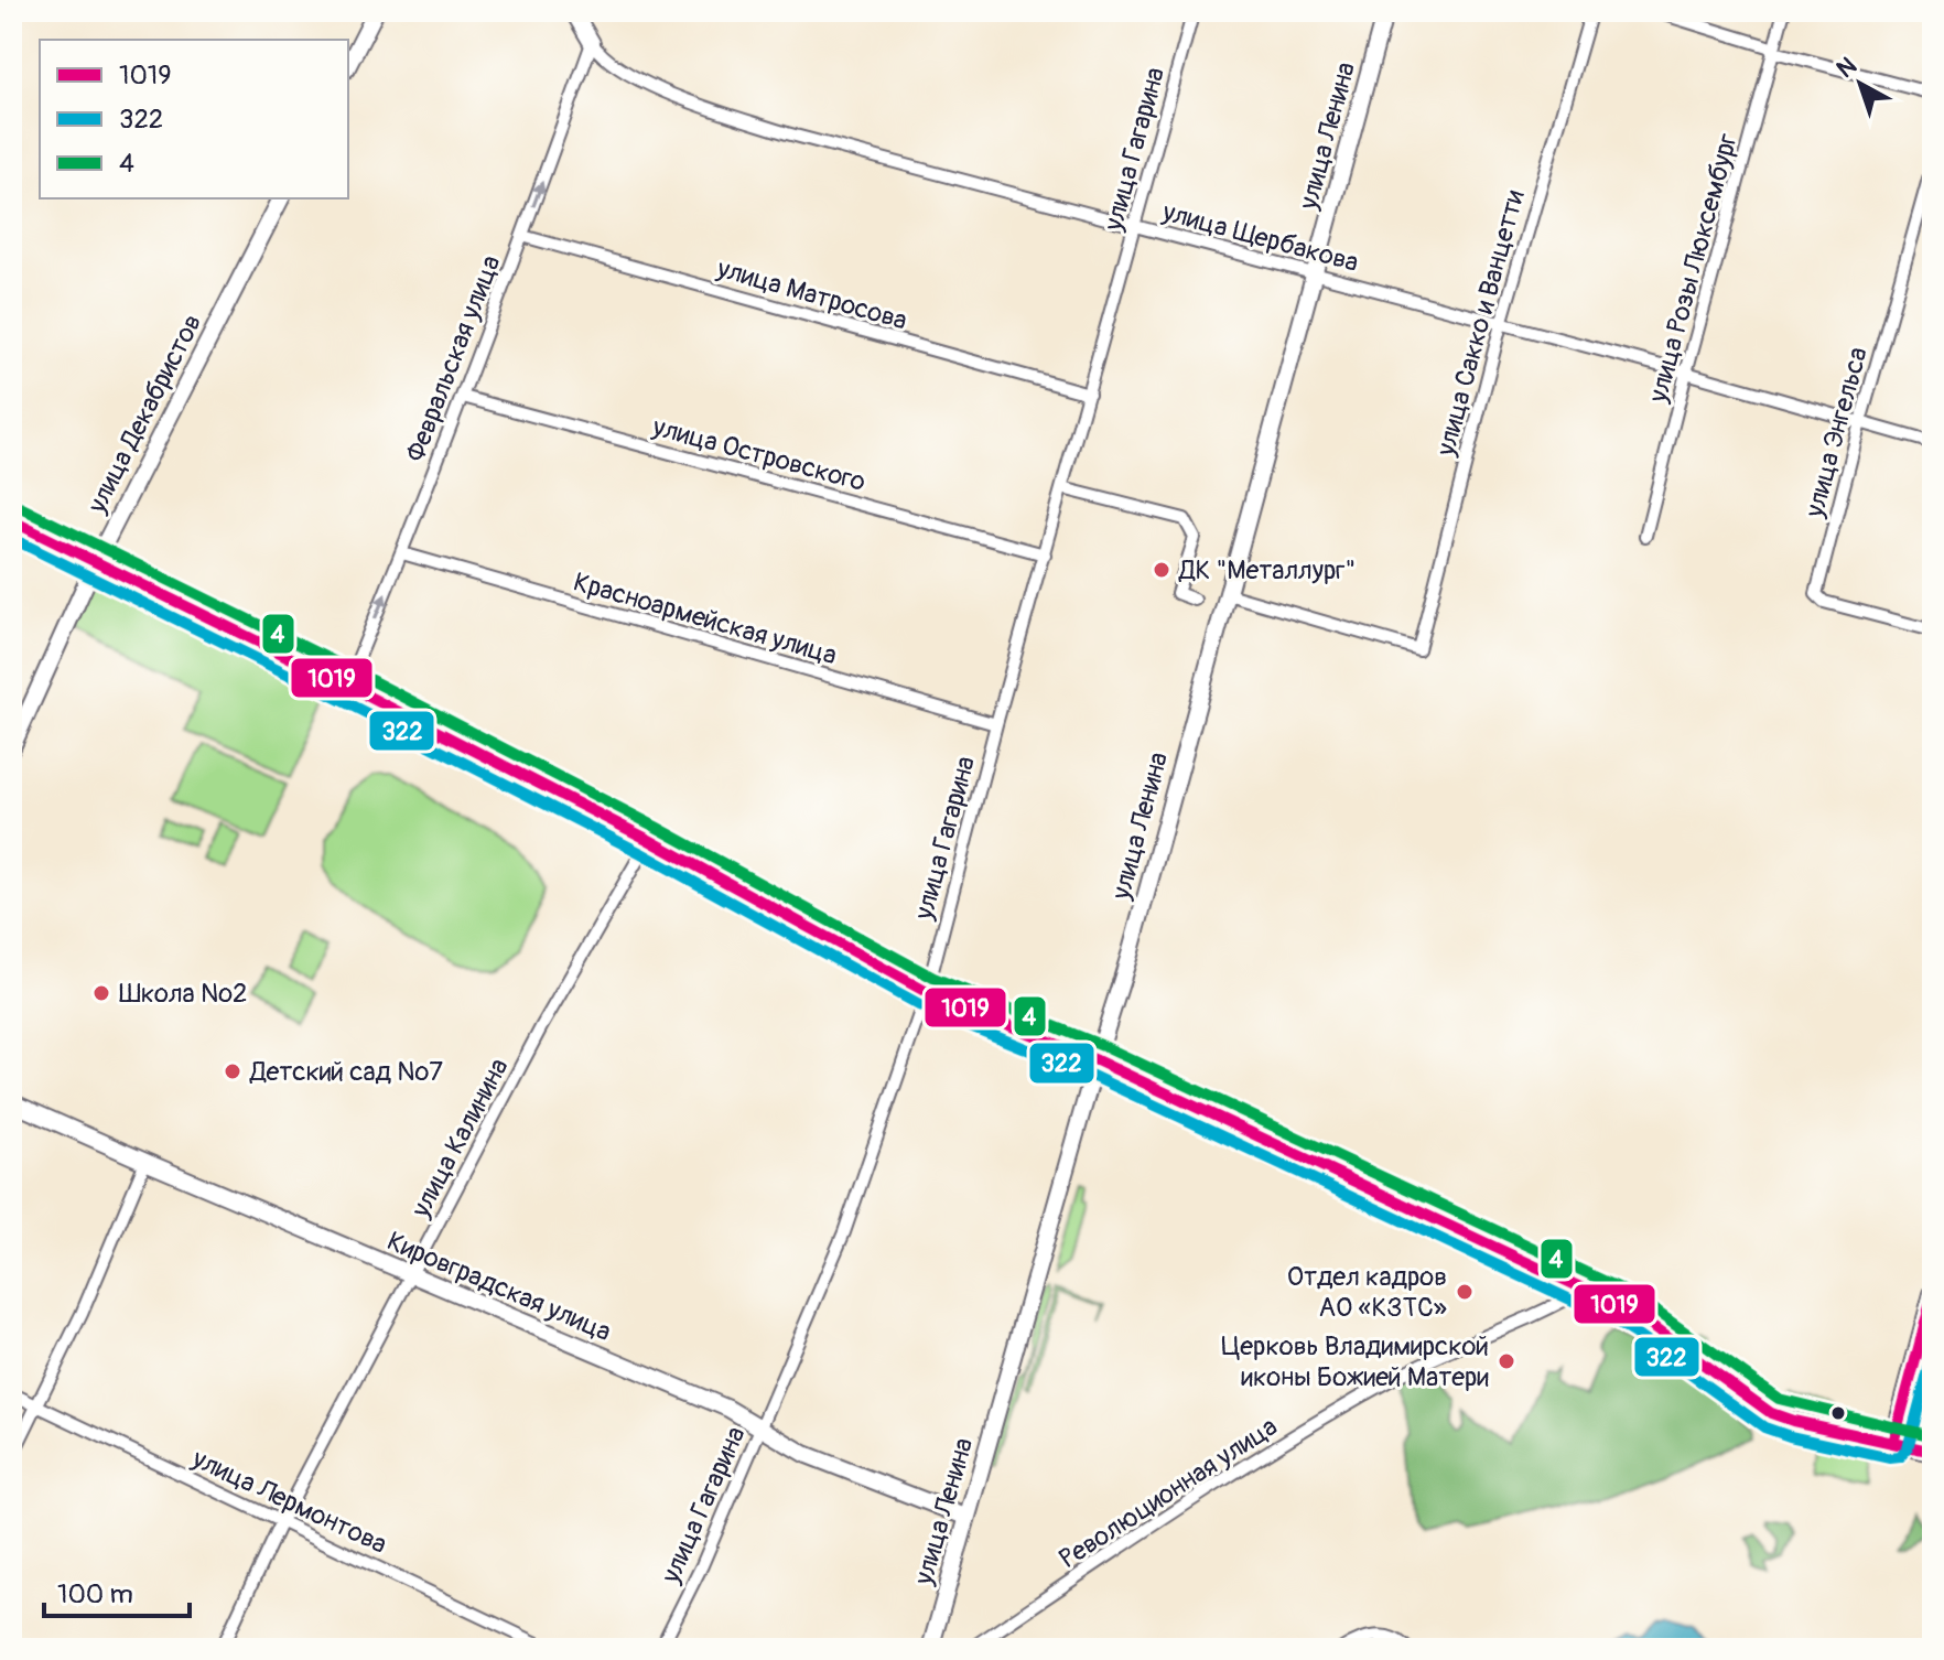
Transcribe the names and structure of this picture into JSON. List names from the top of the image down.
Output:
{
  "streets": {
    "main road": ["улица Ленина", "улица Декабристов", "Кировградская улица"],
    "street": [
      "улица Гагарина",
      "улица Щербакова",
      "улица Розы Люксембург",
      "улица Матросова",
      "улица Сакко и Ванцетти",
      "Февральская улица",
      "улица Энгельса",
      "улица Островского",
      "Красноармейская улица",
      "улица Калинина",
      "Революционная улица",
      "улица Лермонтова"
    ]
  },
  "crossings": [
    ["улица Ленина", "улица Щербакова"],
    ["улица Ленина", "улица Сакко и Ванцетти"],
    ["улица Ленина", "Кировградская улица"],
    ["улица Гагарина", "улица Щербакова"],
    ["улица Гагарина", "улица Матросова"],
    ["улица Гагарина", "улица Островского"],
    ["улица Гагарина", "Красноармейская улица"],
    ["улица Гагарина", "Кировградская улица"],
    ["улица Щербакова", "улица Розы Люксембург"],
    ["улица Щербакова", "улица Сакко и Ванцетти"],
    ["улица Щербакова", "Февральская улица"],
    ["улица Щербакова", "улица Энгельса"],
    ["улица Матросова", "Февральская улица"],
    ["Февральская улица", "улица Островского"],
    ["Февральская улица", "Красноармейская улица"],
    ["улица Калинина", "Кировградская улица"],
    ["улица Калинина", "улица Лермонтова"]
  ],
  "one_way": ["Февральская улица"],
  "places": [
    "ДК \"Металлург\"",
    "Школа №2",
    "Детский сад №7",
    "Отдел кадров АО «КЗТС»",
    "Церковь Владимирской иконы Божией Матери"
  ],
  "lines": ["transit line 4", "transit line 1019", "transit line 322"],
  "legend": ["1019", "322", "4"],
  "scale_bar": "100 m",
  "north": "top left"
}
